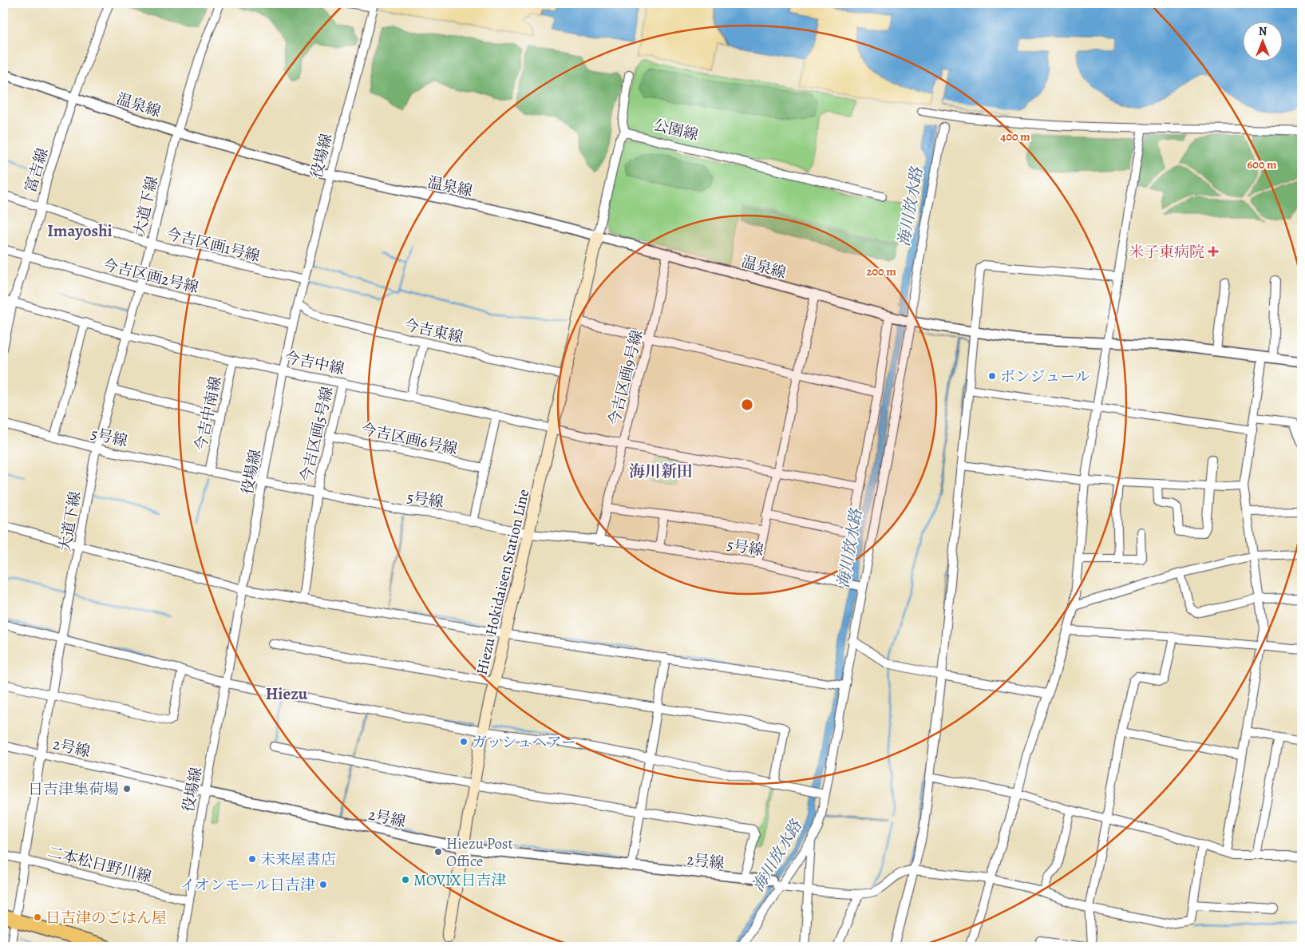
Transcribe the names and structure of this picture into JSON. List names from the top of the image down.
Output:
{
  "streets": {
    "main road": ["Hiezu Hokidaisen Station Line"],
    "street": [
      "温泉線",
      "公園線",
      "役場線",
      "富吉線",
      "大道下線",
      "今吉区画1号線",
      "今吉区画2号線",
      "今吉東線",
      "今吉中線",
      "今吉区画9号線",
      "今吉中南線",
      "今吉区画5号線",
      "5号線",
      "今吉区画6号線",
      "2号線",
      "二本松日野川線"
    ]
  },
  "crossings": [
    ["温泉線", "役場線"],
    ["温泉線", "富吉線"],
    ["温泉線", "大道下線"],
    ["温泉線", "今吉区画9号線"],
    ["温泉線", "Hiezu Hokidaisen Station Line"],
    ["役場線", "今吉区画1号線"],
    ["役場線", "今吉区画2号線"],
    ["役場線", "今吉東線"],
    ["役場線", "今吉中線"],
    ["役場線", "5号線"],
    ["役場線", "2号線"],
    ["役場線", "二本松日野川線"],
    ["富吉線", "今吉区画1号線"],
    ["富吉線", "今吉区画2号線"],
    ["富吉線", "今吉中線"],
    ["大道下線", "今吉区画1号線"],
    ["大道下線", "今吉区画2号線"],
    ["大道下線", "今吉中線"],
    ["大道下線", "5号線"],
    ["大道下線", "2号線"],
    ["大道下線", "二本松日野川線"],
    ["今吉東線", "Hiezu Hokidaisen Station Line"],
    ["今吉中線", "今吉区画9号線"],
    ["今吉中線", "今吉中南線"],
    ["今吉中線", "今吉区画5号線"],
    ["今吉中線", "Hiezu Hokidaisen Station Line"],
    ["今吉区画9号線", "5号線"],
    ["今吉中南線", "5号線"],
    ["今吉区画5号線", "5号線"],
    ["今吉区画5号線", "今吉区画6号線"],
    ["5号線", "Hiezu Hokidaisen Station Line"],
    ["Hiezu Hokidaisen Station Line", "2号線"]
  ],
  "districts": ["Imayoshi", "海川新田", "Hiezu"],
  "water": ["海川放水路"],
  "places": {
    "health": ["米子東病院"],
    "other": [
      "ボンジュール",
      "ガッシュヘアー",
      "日吉津集荷場",
      "Hiezu Post Office",
      "未来屋書店",
      "MOVIX日吉津",
      "イオンモール日吉津",
      "日吉津のごはん屋"
    ]
  },
  "north": "top",
  "rings": ["400 m", "600 m", "200 m"]
}
